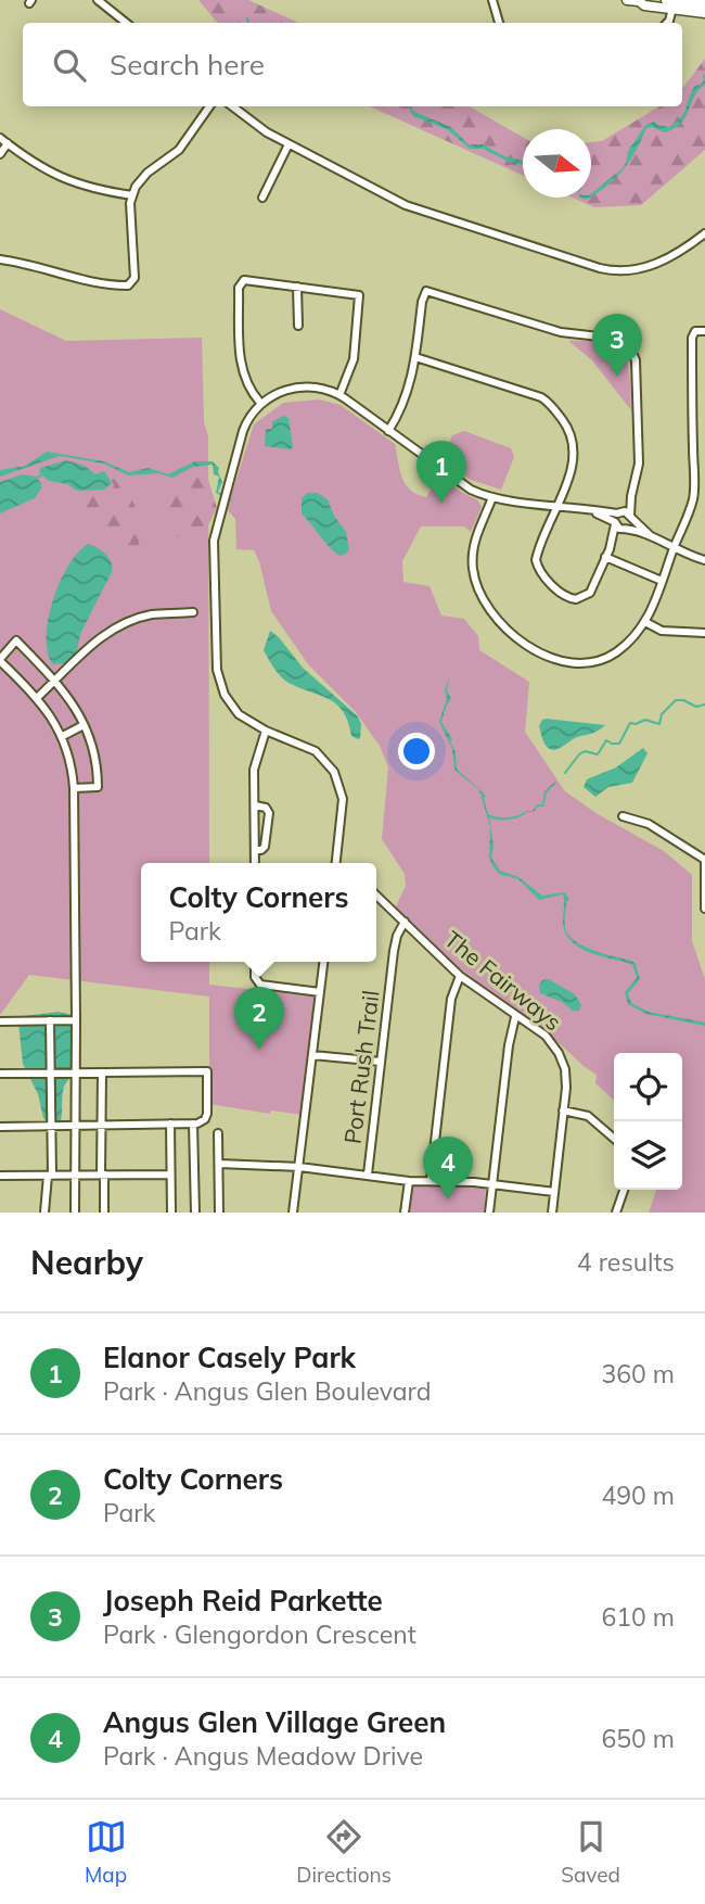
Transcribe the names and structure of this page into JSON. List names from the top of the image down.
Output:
{
  "streets": {
    "street": ["The Fairways", "Port Rush Trail"]
  },
  "crossings": [
    ["The Fairways", "Port Rush Trail"]
  ],
  "north": "right",
  "page": {
    "search": "Search here",
    "pins": [
      "3",
      "1",
      "2",
      "4"
    ],
    "popup": ["Colty Corners", "Park"],
    "heading": ["Nearby", "4 results"],
    "list": [
      {
        "mark": "1",
        "name": "Elanor Casely Park",
        "note": "Park · Angus Glen Boulevard",
        "value": "360 m"
      },
      {
        "mark": "2",
        "name": "Colty Corners",
        "note": "Park",
        "value": "490 m"
      },
      {
        "mark": "3",
        "name": "Joseph Reid Parkette",
        "note": "Park · Glengordon Crescent",
        "value": "610 m"
      },
      {
        "mark": "4",
        "name": "Angus Glen Village Green",
        "note": "Park · Angus Meadow Drive",
        "value": "650 m"
      }
    ],
    "nav": ["Map", "Directions", "Saved"]
  }
}
